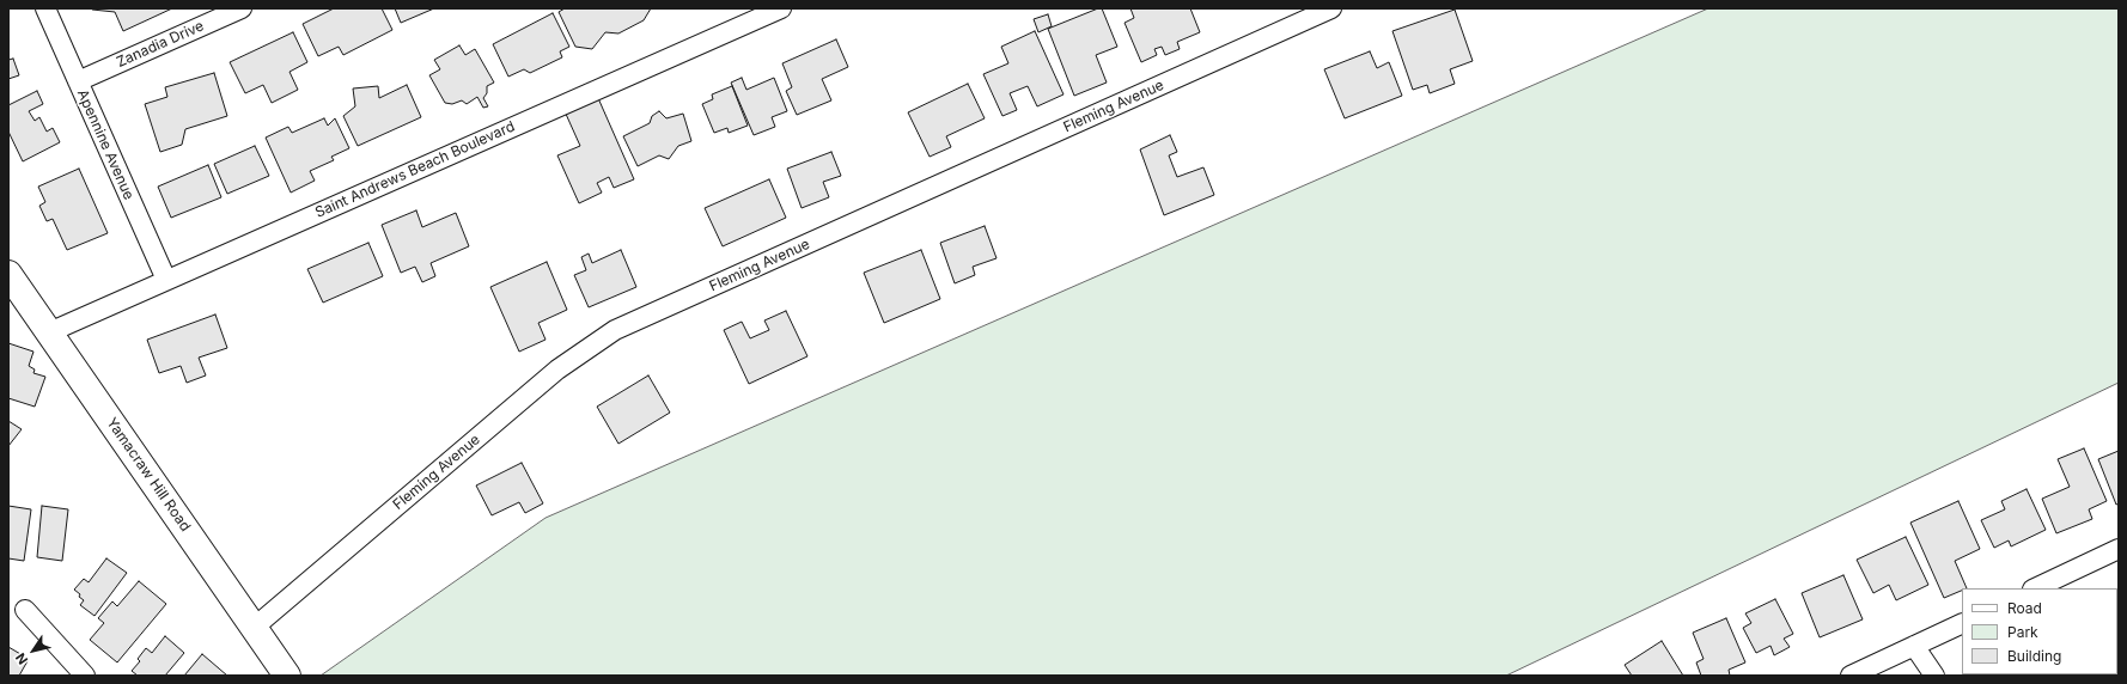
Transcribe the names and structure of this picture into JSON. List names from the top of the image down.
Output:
{
  "streets": {
    "main road": ["Yamacraw Hill Road"],
    "street": [
      "Zanadia Drive",
      "Fleming Avenue",
      "Apennine Avenue",
      "Saint Andrews Beach Boulevard"
    ]
  },
  "crossings": [
    ["Zanadia Drive", "Apennine Avenue"],
    ["Fleming Avenue", "Yamacraw Hill Road"],
    ["Apennine Avenue", "Saint Andrews Beach Boulevard"],
    ["Saint Andrews Beach Boulevard", "Yamacraw Hill Road"]
  ],
  "legend": ["Road", "Park", "Building"],
  "north": "bottom left"
}
